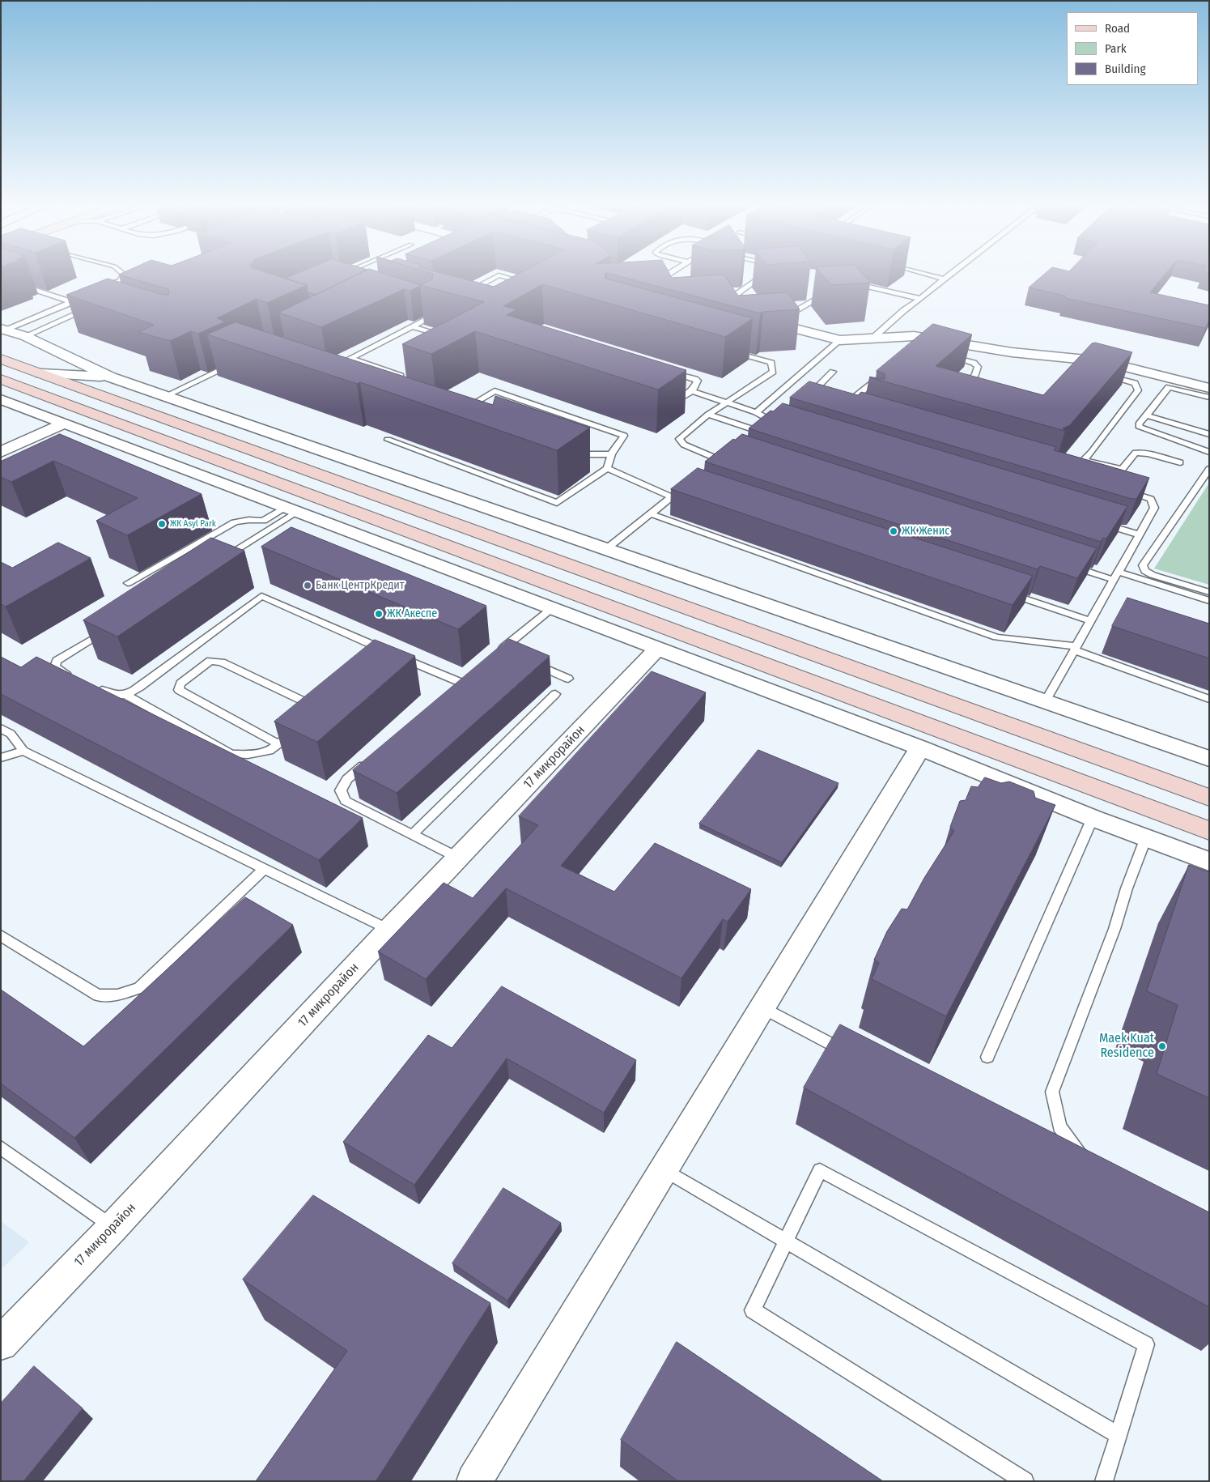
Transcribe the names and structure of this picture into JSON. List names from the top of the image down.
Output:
{
  "streets": {
    "street": ["17 микрорайон"]
  },
  "places": [
    "ЖК Asyl Park",
    "ЖК Женис",
    "Банк ЦентрКредит",
    "ЖК Акеспе",
    "Maek Kuat Residence"
  ],
  "legend": ["Road", "Park", "Building"]
}
